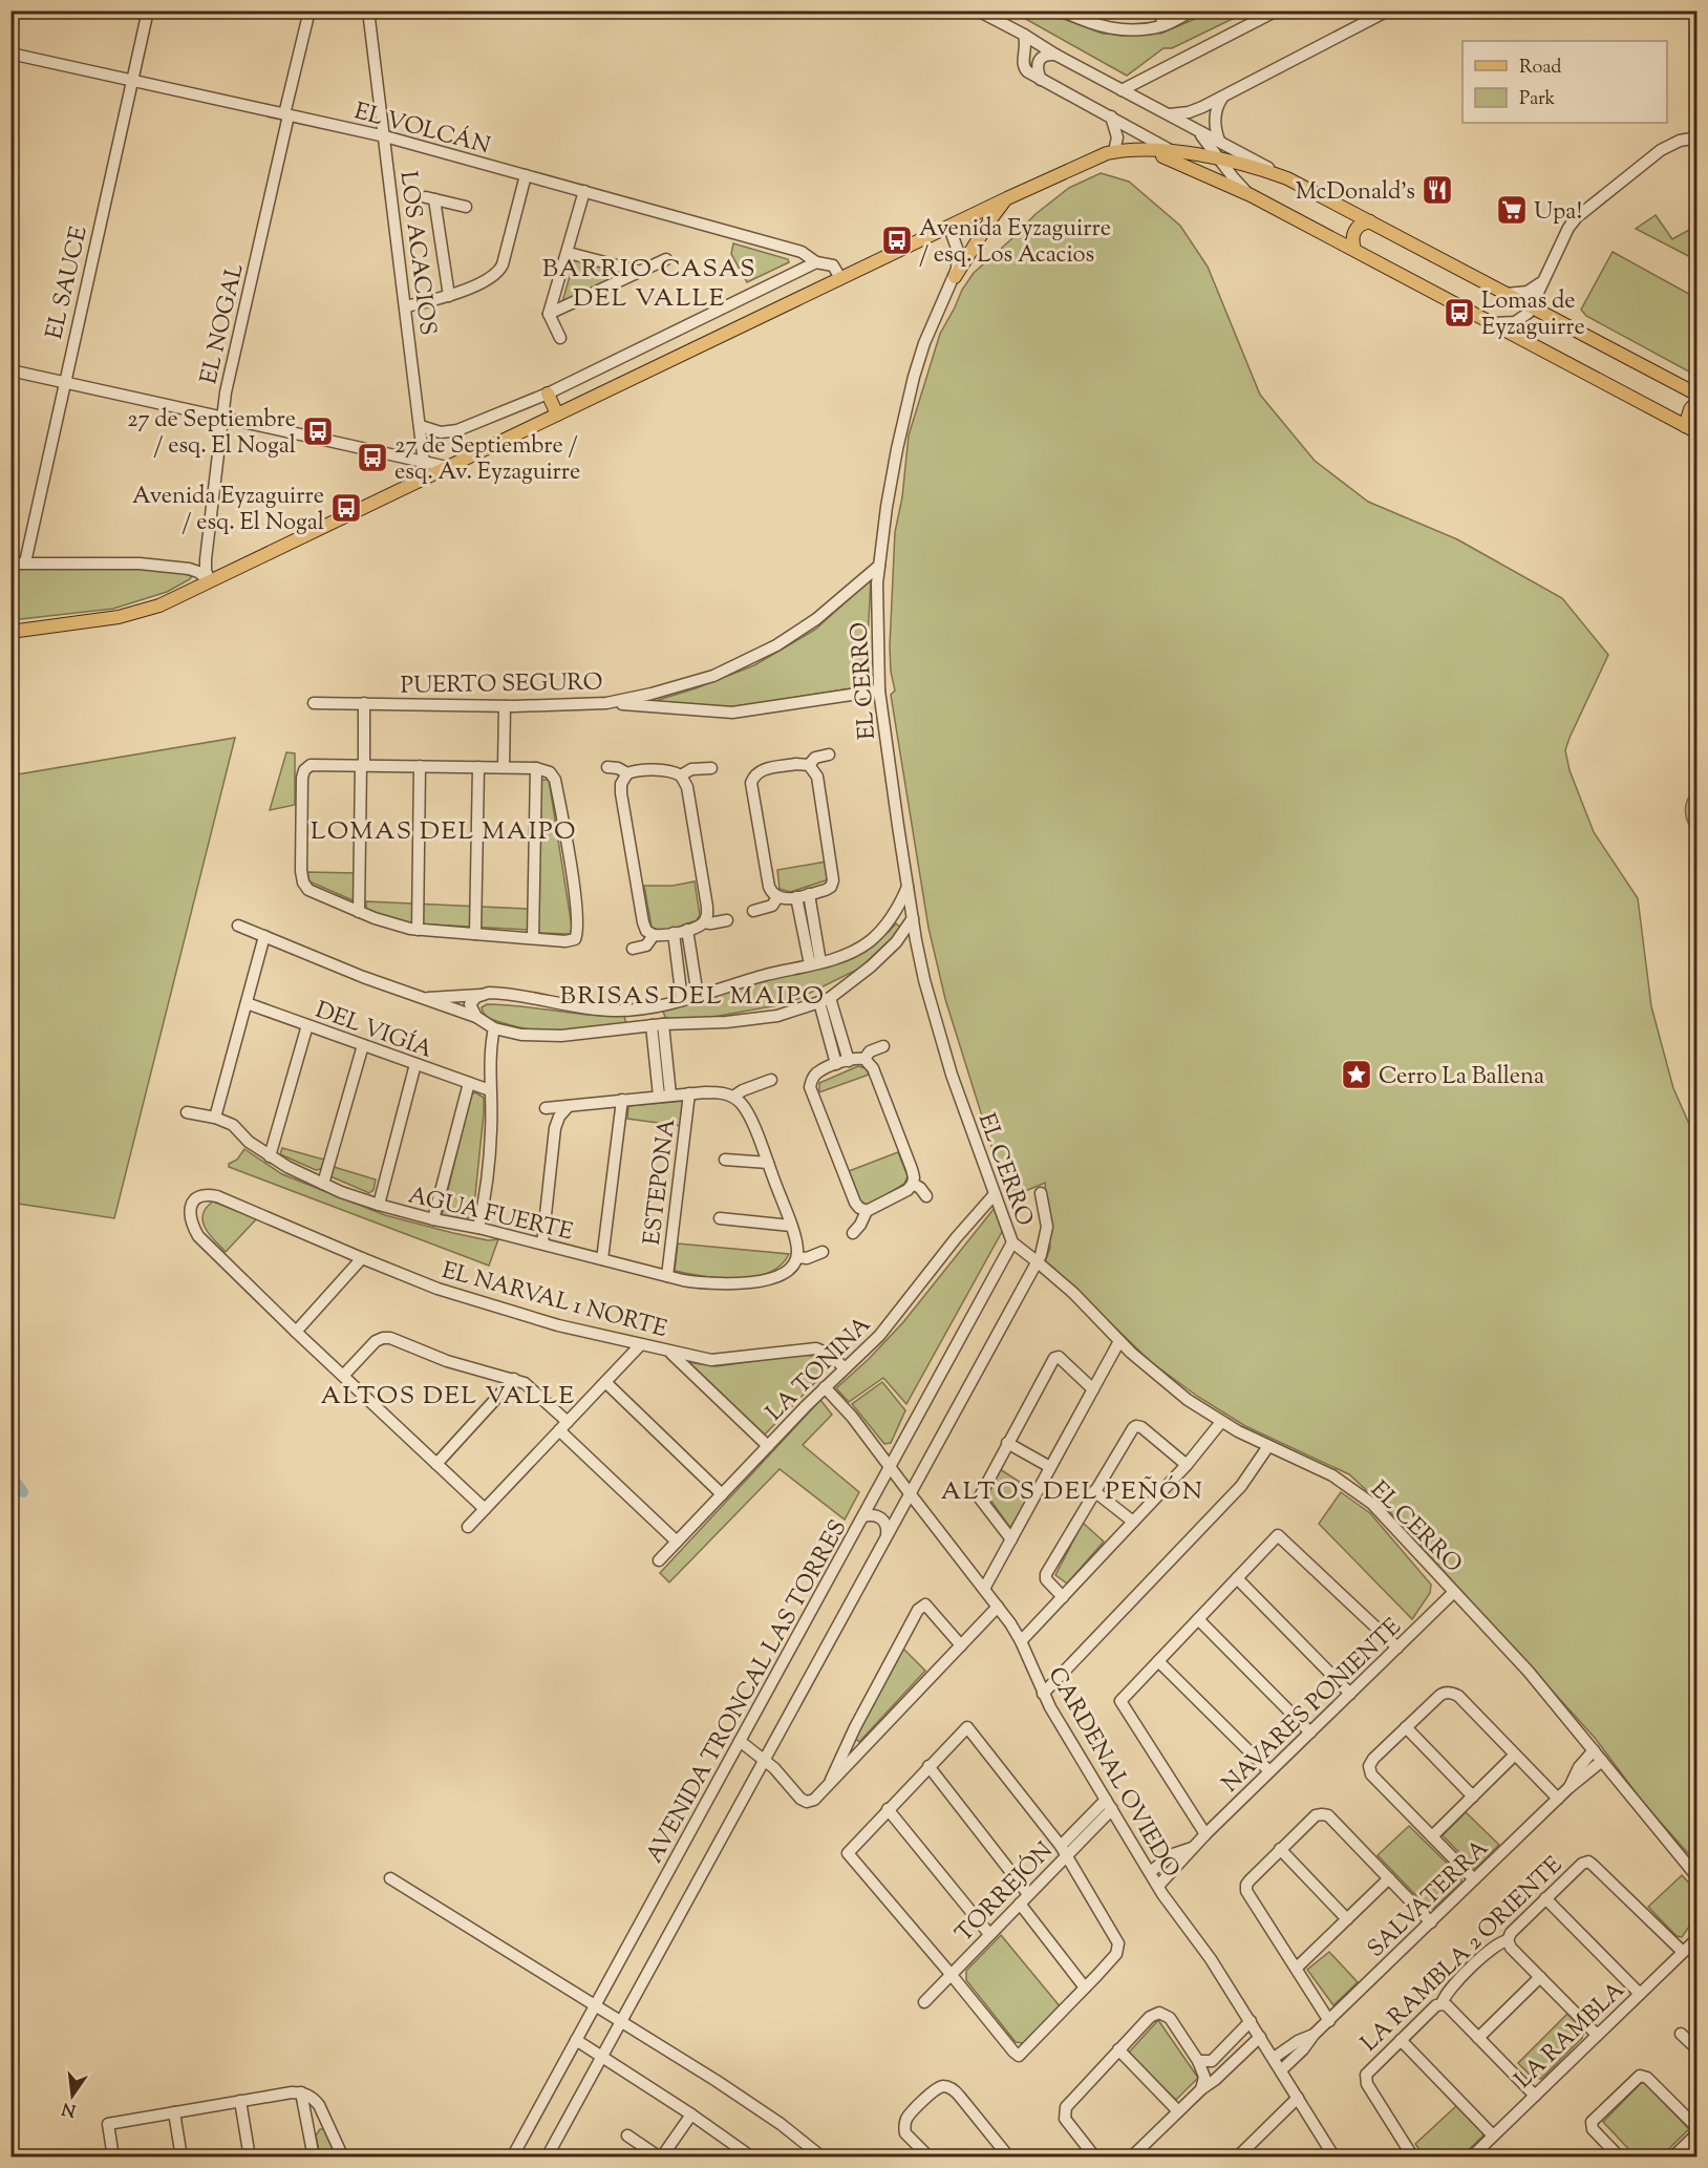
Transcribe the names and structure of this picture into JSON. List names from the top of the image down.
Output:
{
  "streets": {
    "street": [
      "EL VOLCÁN",
      "LOS ACACIOS",
      "EL SAUCE",
      "EL NOGAL",
      "EL CERRO",
      "PUERTO SEGURO",
      "DEL VIGÍA",
      "ESTEPONA",
      "AGUA FUERTE",
      "EL NARVAL 1 NORTE",
      "LA TONINA",
      "AVENIDA TRONCAL LAS TORRES",
      "NAVARES PONIENTE",
      "CARDENAL OVIEDO",
      "TORREJÓN",
      "SALVATERRA",
      "LA RAMBLA 2 ORIENTE",
      "LA RAMBLA"
    ]
  },
  "crossings": [
    ["EL VOLCÁN", "LOS ACACIOS"],
    ["EL VOLCÁN", "EL SAUCE"],
    ["EL VOLCÁN", "EL NOGAL"],
    ["EL CERRO", "PUERTO SEGURO"],
    ["EL CERRO", "LA TONINA"],
    ["EL CERRO", "AVENIDA TRONCAL LAS TORRES"],
    ["EL CERRO", "NAVARES PONIENTE"],
    ["EL CERRO", "SALVATERRA"],
    ["ESTEPONA", "AGUA FUERTE"],
    ["EL NARVAL 1 NORTE", "LA TONINA"],
    ["LA TONINA", "CARDENAL OVIEDO"],
    ["AVENIDA TRONCAL LAS TORRES", "CARDENAL OVIEDO"],
    ["NAVARES PONIENTE", "CARDENAL OVIEDO"],
    ["CARDENAL OVIEDO", "TORREJÓN"],
    ["CARDENAL OVIEDO", "SALVATERRA"],
    ["LA RAMBLA 2 ORIENTE", "LA RAMBLA"]
  ],
  "districts": [
    "BARRIO CASAS DEL VALLE",
    "LOMAS DEL MAIPO",
    "BRISAS DEL MAIPO",
    "ALTOS DEL VALLE",
    "ALTOS DEL PEÑÓN"
  ],
  "places": {
    "restaurant": ["McDonald's"],
    "supermarket": ["Upa!"],
    "bus stop": [
      "Avenida Eyzaguirre / esq. Los Acacios",
      "Lomas de Eyzaguirre",
      "27 de Septiembre / esq. El Nogal",
      "27 de Septiembre / esq. Av. Eyzaguirre",
      "Avenida Eyzaguirre / esq. El Nogal"
    ],
    "place": ["Cerro La Ballena"]
  },
  "legend": ["Road", "Park"],
  "north": "bottom"
}
